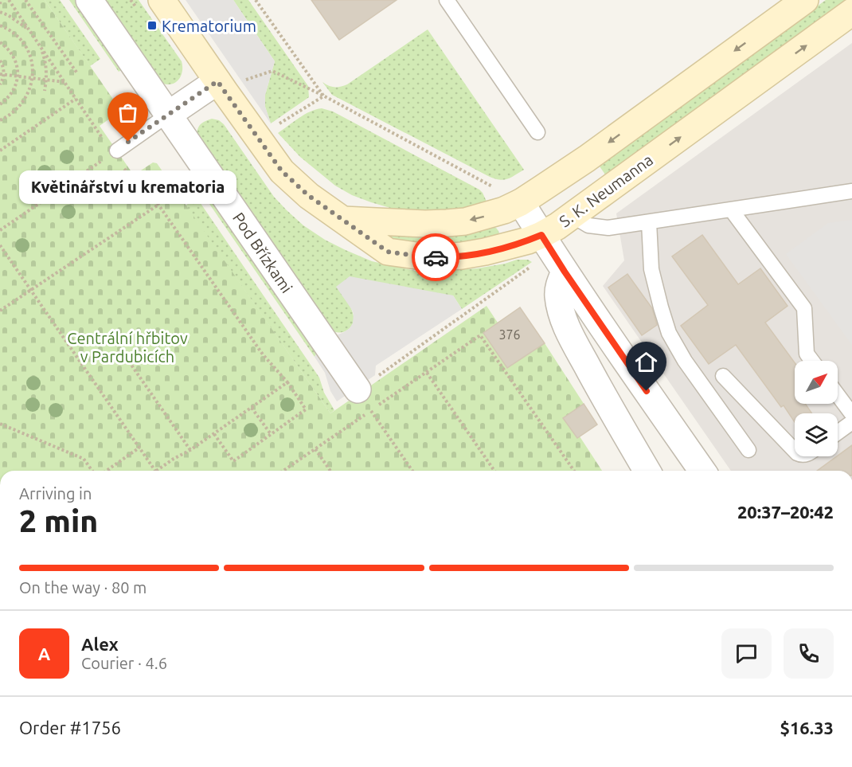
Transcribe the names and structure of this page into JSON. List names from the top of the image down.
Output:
{
  "streets": {
    "street": ["S. K. Neumanna", "Pod Břízkami"]
  },
  "parks": ["Centrální hřbitov v Pardubicích"],
  "places": {
    "transit": ["Krematorium"],
    "other": ["Květinářství u krematoria"]
  },
  "house_numbers": ["376"],
  "north": "top right",
  "page": {
    "bubble": "Květinářství u krematoria",
    "heading": ["2 min", "Arriving in", "20:37–20:42"],
    "panel": [
      "Alex",
      "Courier · 4.6",
      "Order #1756",
      "$16.33"
    ],
    "bar": "On the way · 80 m",
    "round": "A"
  }
}
